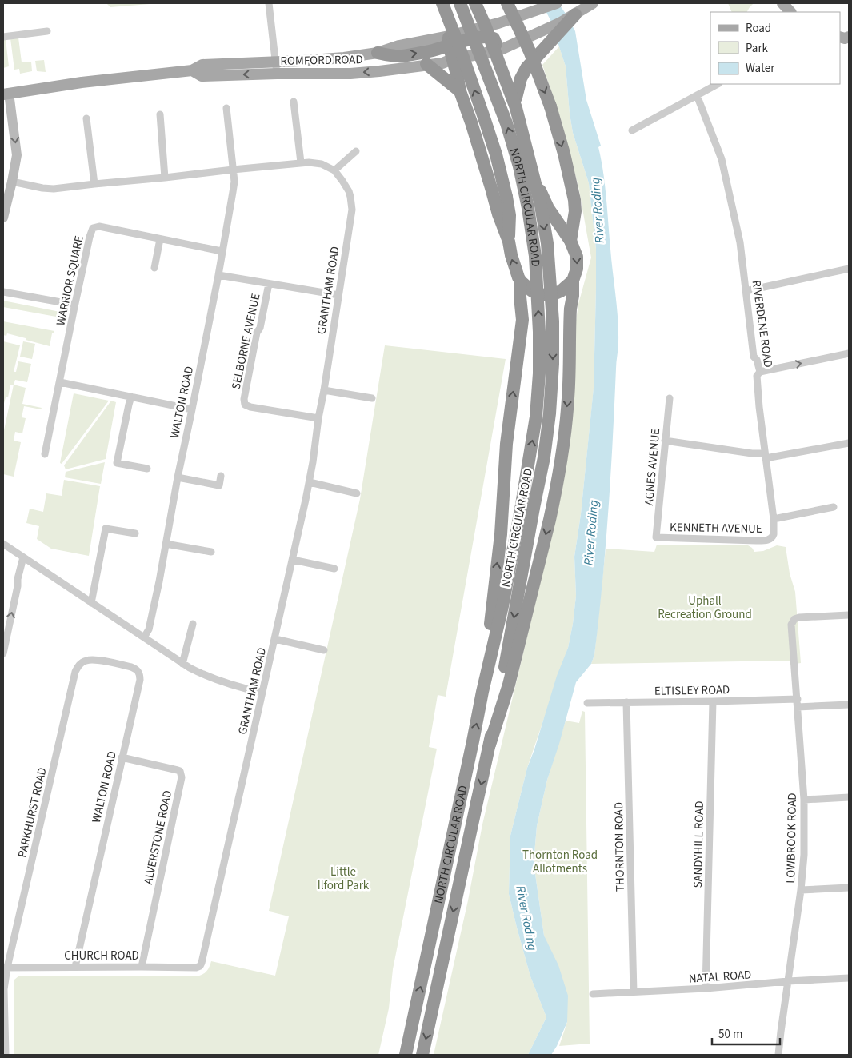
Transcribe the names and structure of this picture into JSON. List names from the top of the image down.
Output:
{
  "streets": {
    "highway": ["NORTH CIRCULAR ROAD"],
    "main road": ["ROMFORD ROAD"],
    "street": [
      "WARRIOR SQUARE",
      "GRANTHAM ROAD",
      "RIVERDENE ROAD",
      "SELBORNE AVENUE",
      "WALTON ROAD",
      "AGNES AVENUE",
      "KENNETH AVENUE",
      "ELTISLEY ROAD",
      "PARKHURST ROAD",
      "ALVERSTONE ROAD",
      "LOWBROOK ROAD",
      "SANDYHILL ROAD",
      "THORNTON ROAD",
      "CHURCH ROAD",
      "NATAL ROAD"
    ]
  },
  "crossings": [
    ["WARRIOR SQUARE", "WALTON ROAD"],
    ["GRANTHAM ROAD", "SELBORNE AVENUE"],
    ["GRANTHAM ROAD", "CHURCH ROAD"],
    ["RIVERDENE ROAD", "KENNETH AVENUE"],
    ["SELBORNE AVENUE", "WALTON ROAD"],
    ["WALTON ROAD", "PARKHURST ROAD"],
    ["WALTON ROAD", "ALVERSTONE ROAD"],
    ["WALTON ROAD", "CHURCH ROAD"],
    ["AGNES AVENUE", "KENNETH AVENUE"],
    ["ELTISLEY ROAD", "LOWBROOK ROAD"],
    ["ELTISLEY ROAD", "SANDYHILL ROAD"],
    ["ELTISLEY ROAD", "THORNTON ROAD"],
    ["PARKHURST ROAD", "CHURCH ROAD"],
    ["ALVERSTONE ROAD", "CHURCH ROAD"],
    ["LOWBROOK ROAD", "NATAL ROAD"],
    ["SANDYHILL ROAD", "NATAL ROAD"],
    ["THORNTON ROAD", "NATAL ROAD"]
  ],
  "water": ["River Roding"],
  "parks": ["Uphall Recreation Ground", "Thornton Road Allotments", "Little Ilford Park"],
  "legend": ["Road", "Park", "Water"],
  "scale_bar": "50 m"
}
